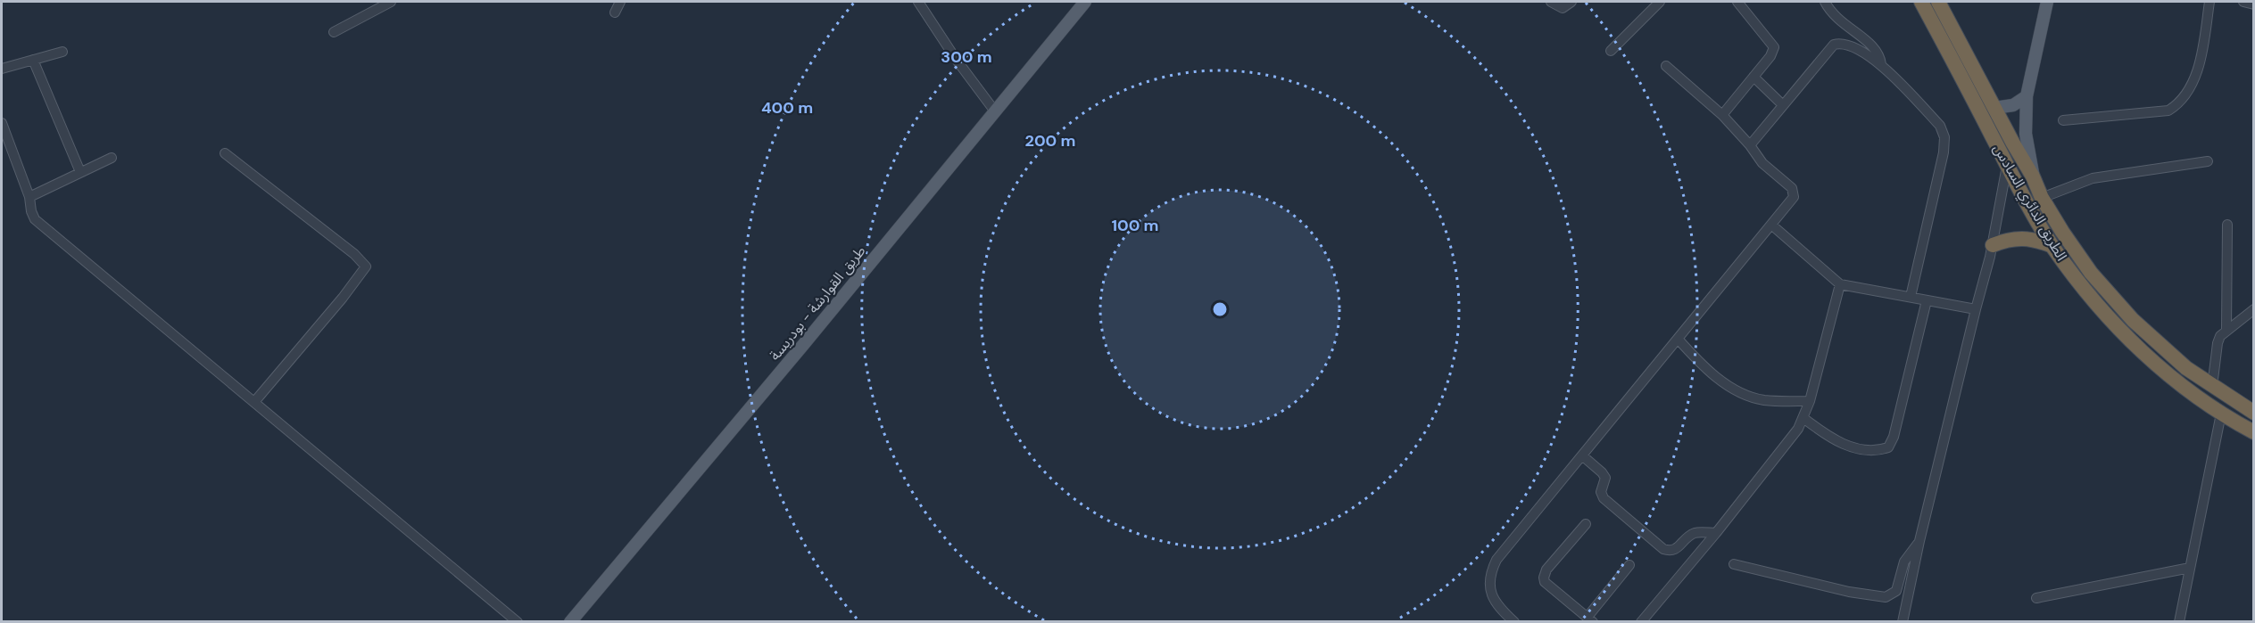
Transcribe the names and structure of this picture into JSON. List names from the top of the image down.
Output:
{
  "streets": {
    "highway": ["الطريق الدائري السادس"],
    "main road": ["طريق القوارشة - بودريسة"]
  },
  "rings": [
    "300 m",
    "400 m",
    "200 m",
    "100 m"
  ]
}
